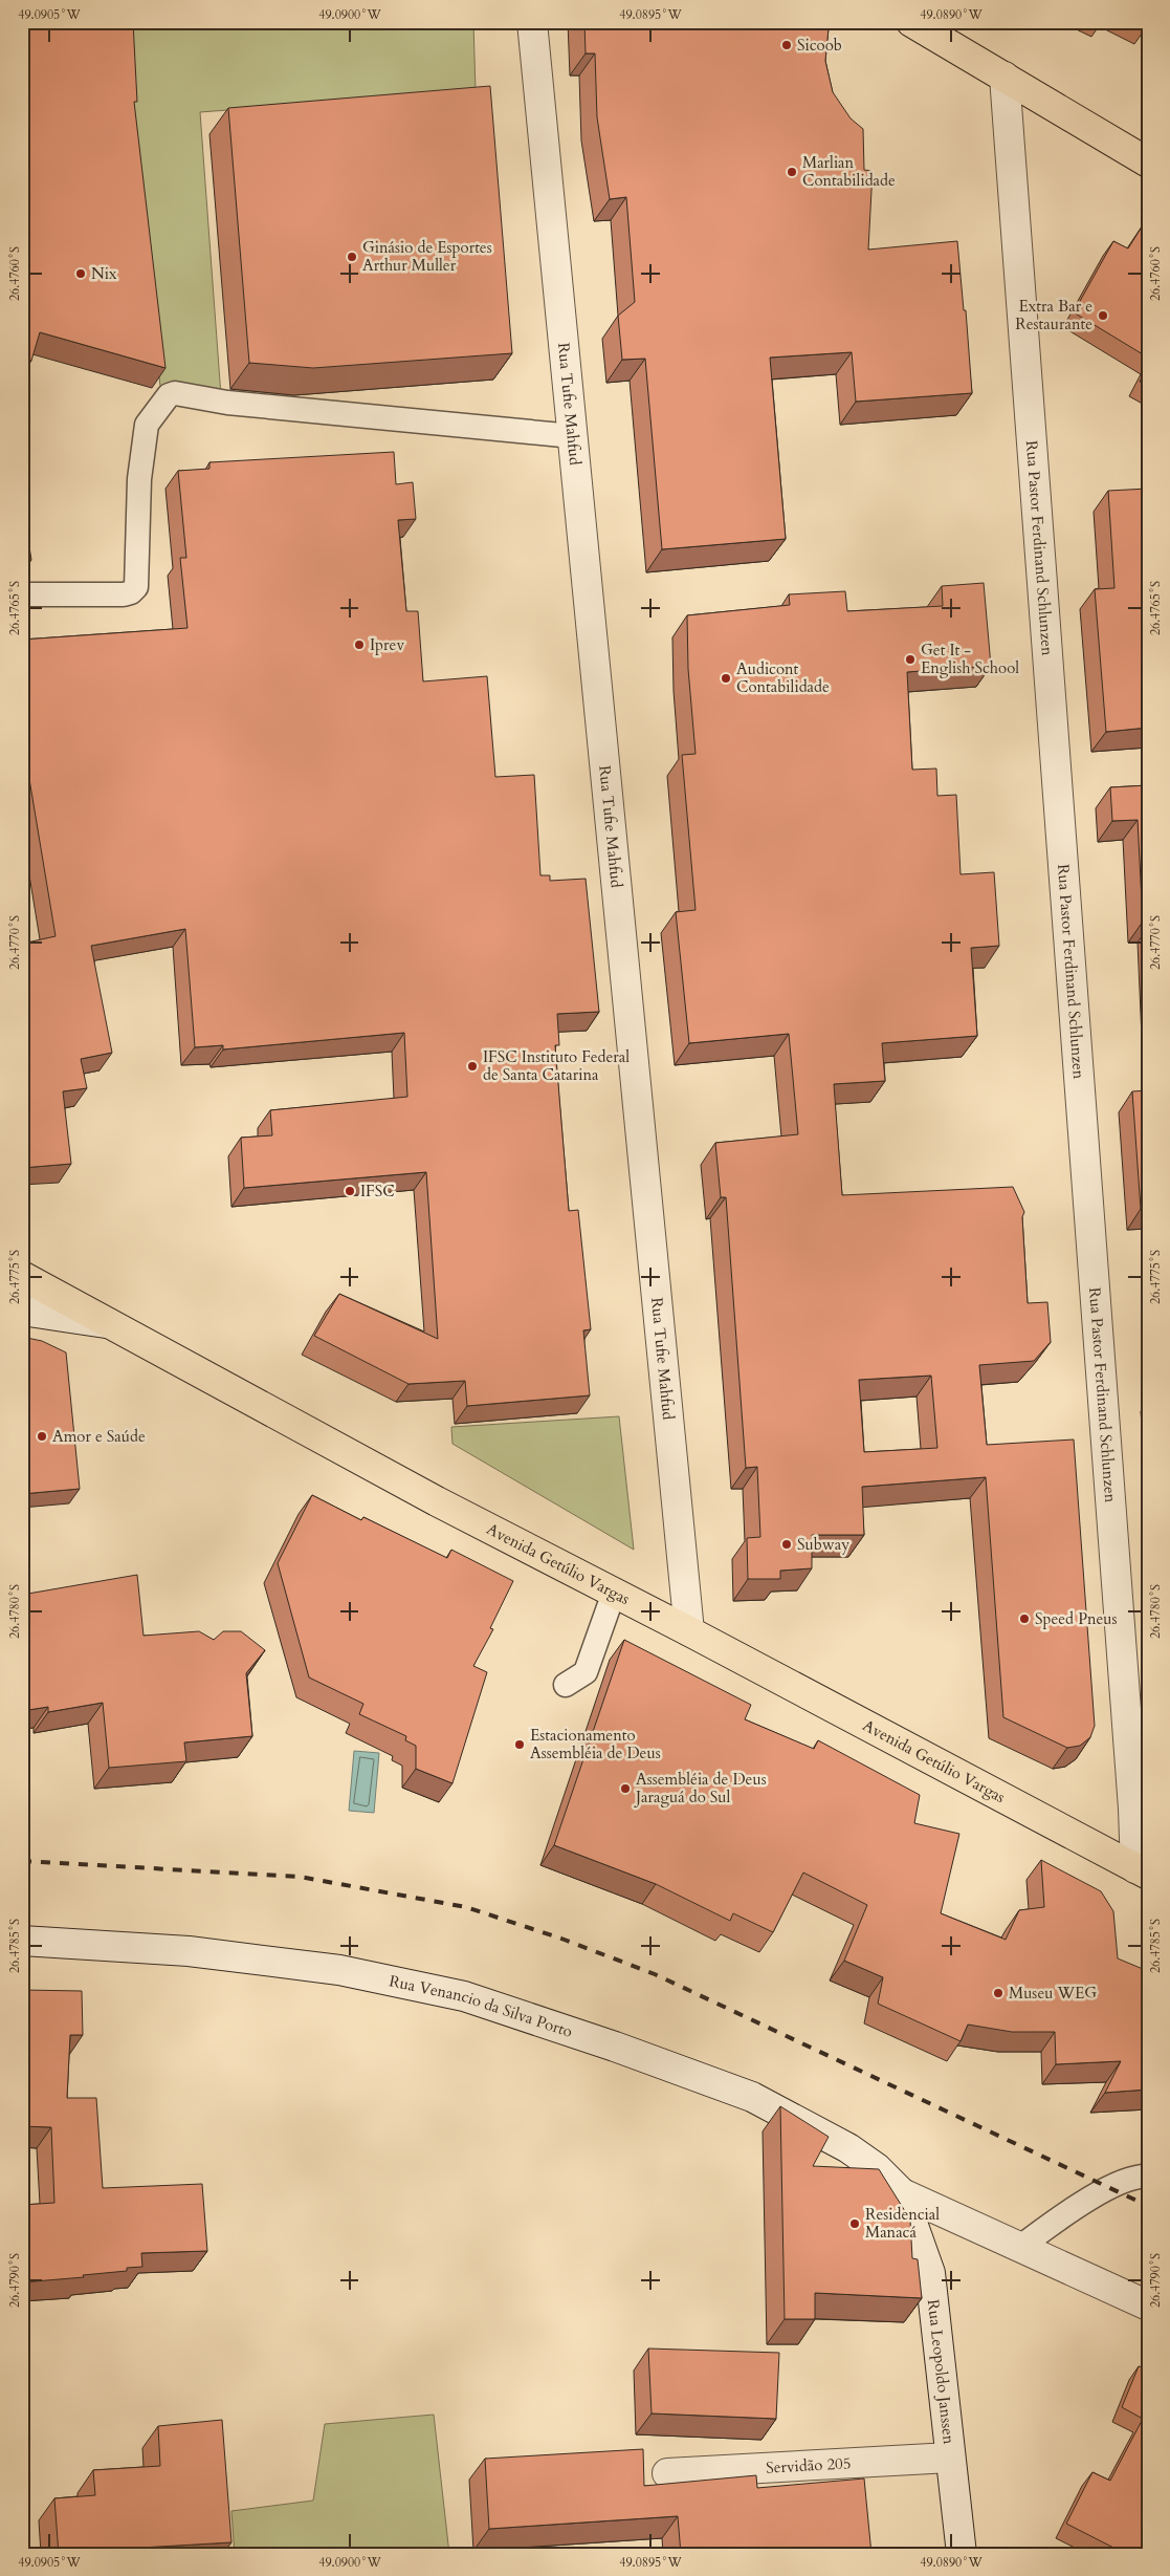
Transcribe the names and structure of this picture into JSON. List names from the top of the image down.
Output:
{
  "streets": {
    "highway": ["Avenida Getúlio Vargas"],
    "street": [
      "Rua Tufie Mahfud",
      "Rua Pastor Ferdinand Schlunzen",
      "Rua Venancio da Silva Porto",
      "Rua Leopoldo Janssen",
      "Servidão 205"
    ]
  },
  "crossings": [
    ["Rua Tufie Mahfud", "Avenida Getúlio Vargas"],
    ["Rua Pastor Ferdinand Schlunzen", "Avenida Getúlio Vargas"],
    ["Rua Venancio da Silva Porto", "Rua Leopoldo Janssen"],
    ["Rua Leopoldo Janssen", "Servidão 205"]
  ],
  "places": [
    "Sicoob",
    "Marlian Contabilidade",
    "Ginásio de Esportes Arthur Muller",
    "Nix",
    "Extra Bar e Restaurante",
    "Iprev",
    "Get It - English School",
    "Audicont Contabilidade",
    "IFSC Instituto Federal de Santa Catarina",
    "IFSC",
    "Amor e Saúde",
    "Subway",
    "Speed Pneus",
    "Estacionamento Assembléia de Deus",
    "Assembléia de Deus Jaraguá do Sul",
    "Museu WEG",
    "Residencial Manacá"
  ],
  "coordinates": [
    "49.0905°W",
    "49.0900°W",
    "49.0895°W",
    "49.0890°W",
    "26.4760°S",
    "26.4765°S",
    "26.4770°S",
    "26.4775°S",
    "26.4780°S",
    "26.4785°S",
    "26.4790°S"
  ]
}
